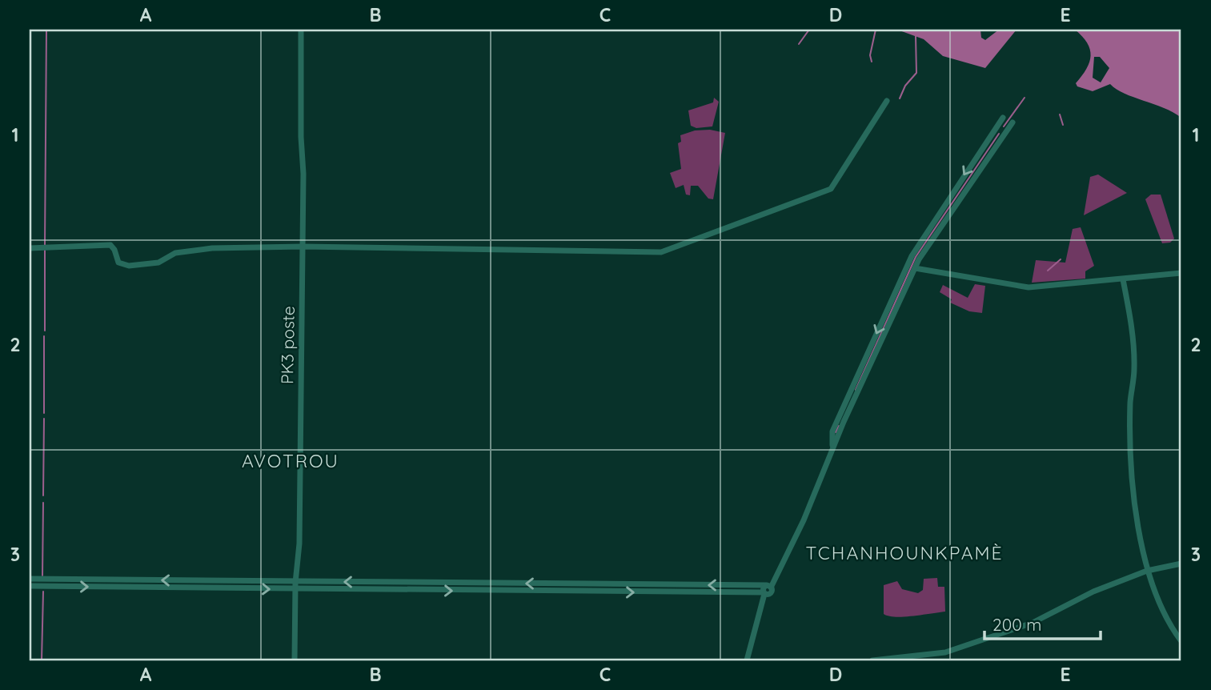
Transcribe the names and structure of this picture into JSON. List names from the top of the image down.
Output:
{
  "streets": {
    "street": ["PK3 poste"]
  },
  "districts": ["AVOTROU", "TCHANHOUNKPAMÈ"],
  "scale_bar": "200 m",
  "grid": {
    "columns": [
      "A",
      "B",
      "C",
      "D",
      "E"
    ],
    "rows": ["1", "2", "3"]
  }
}
